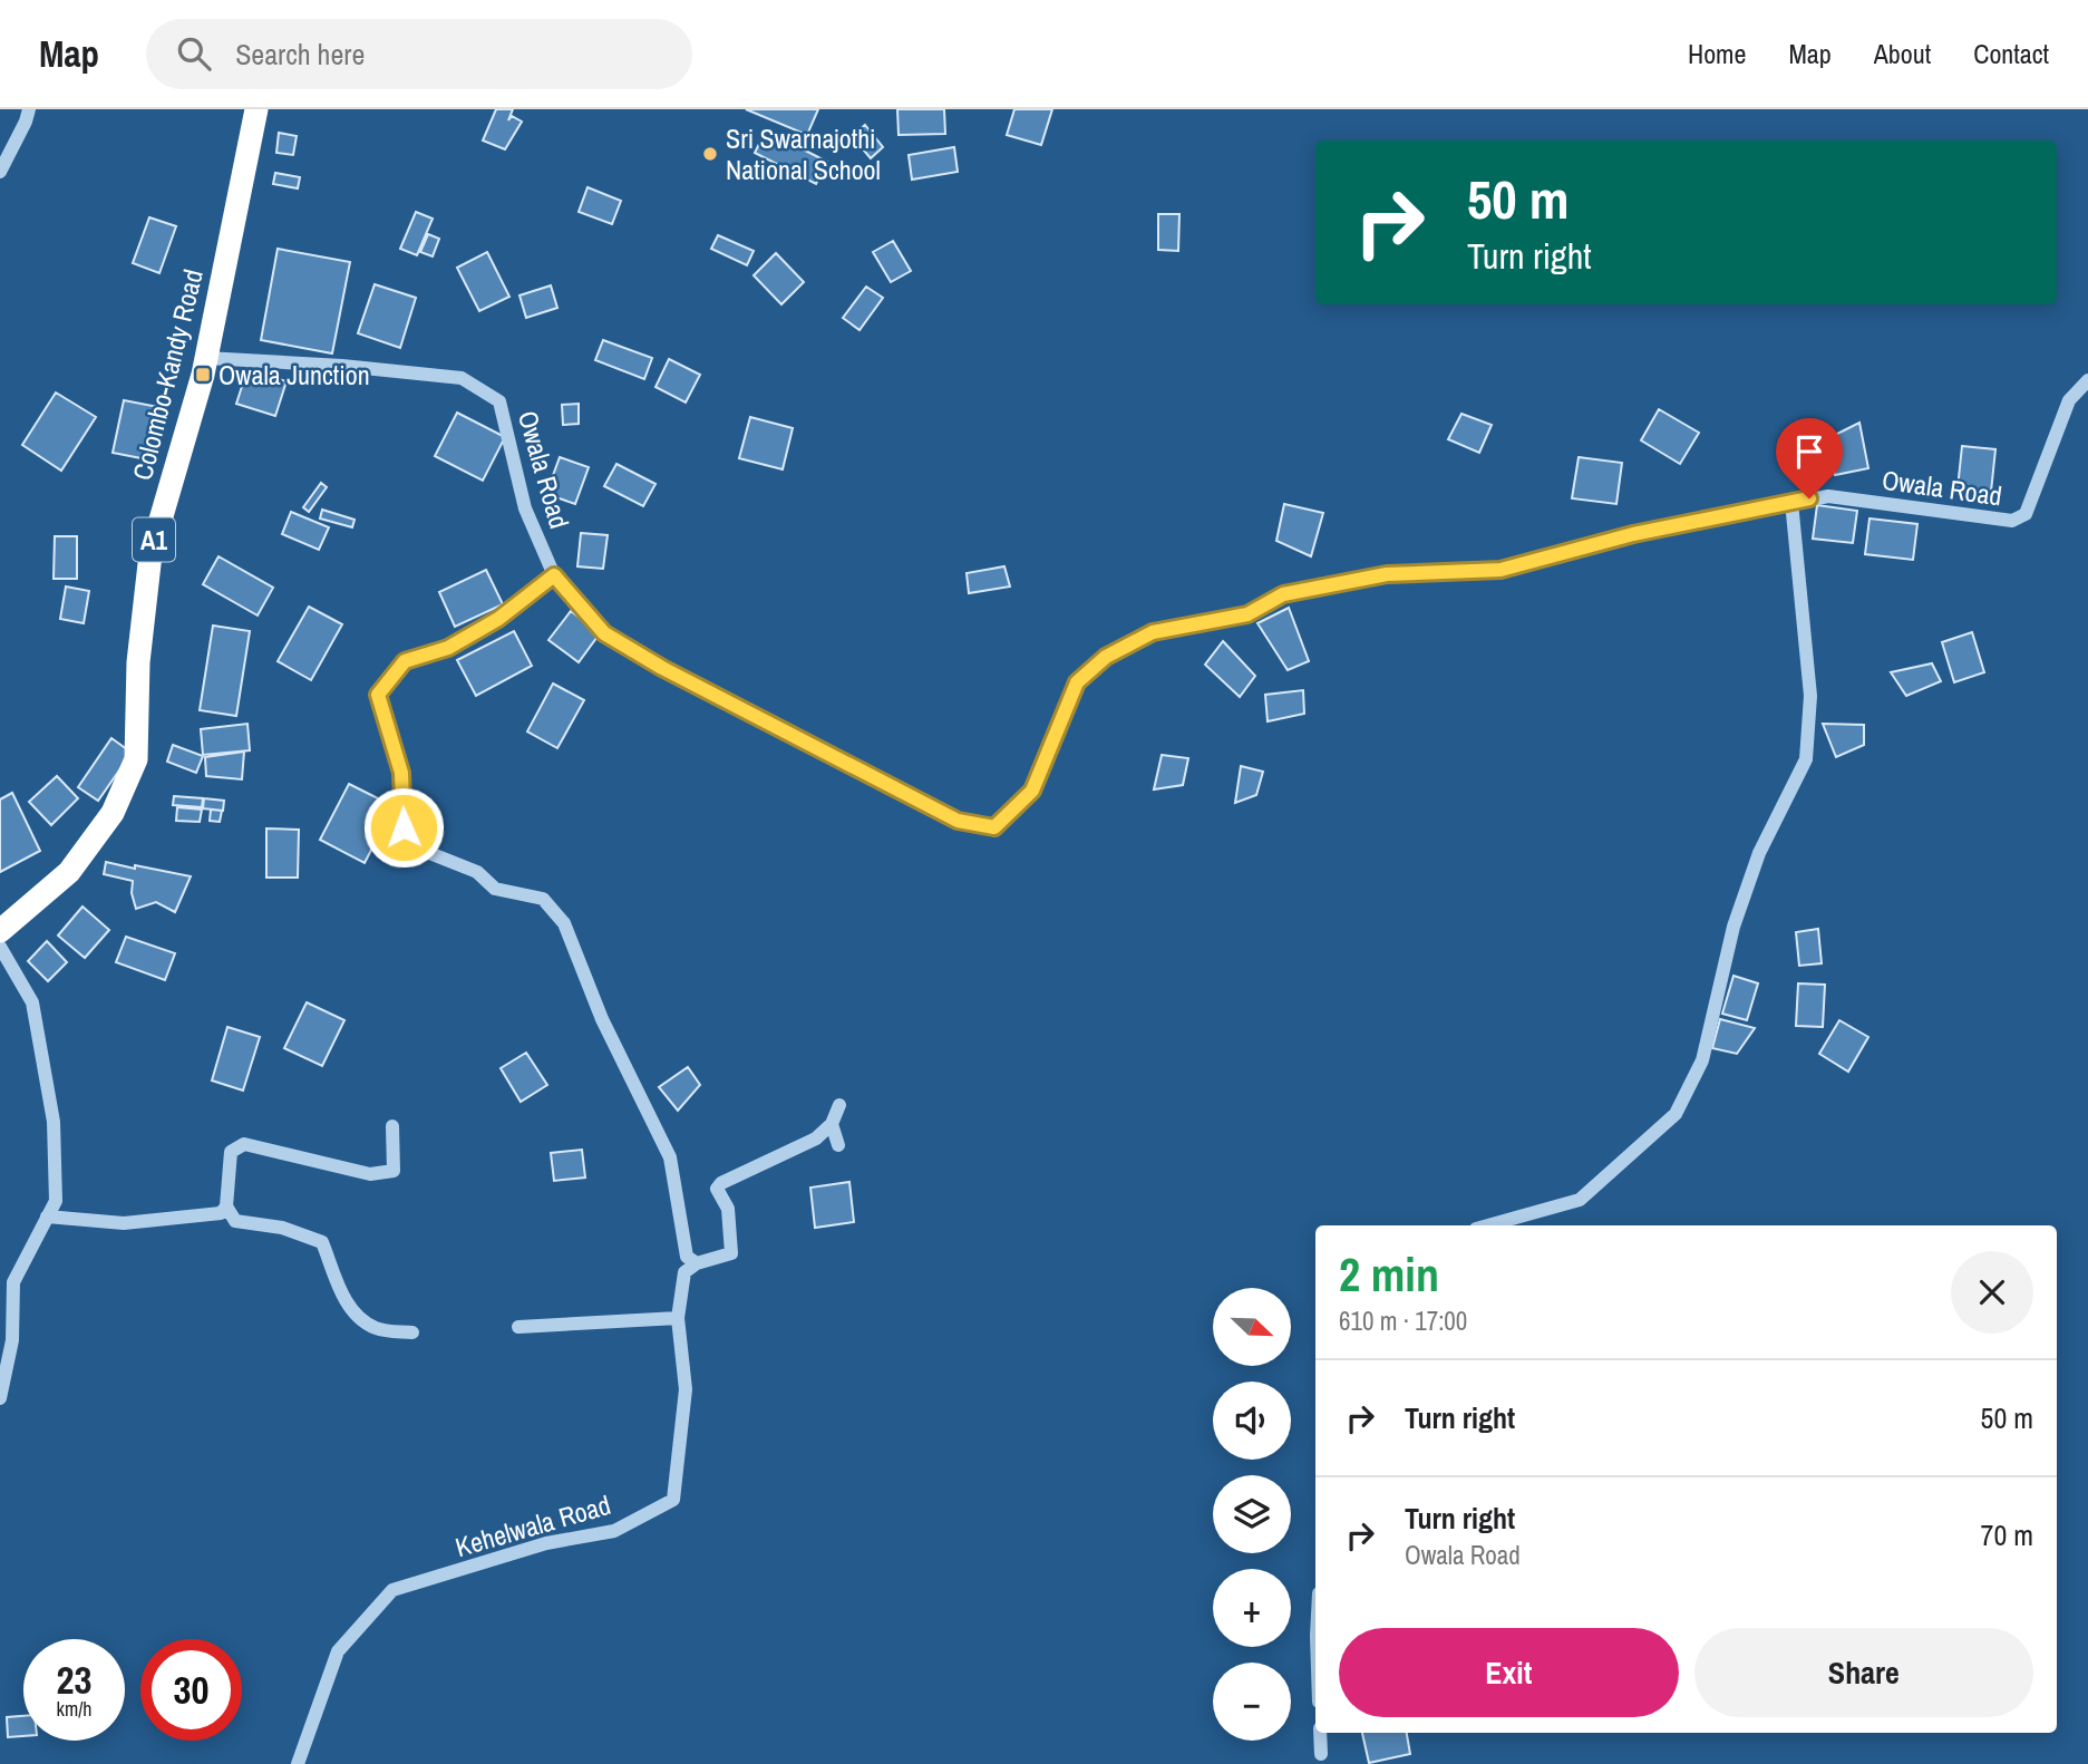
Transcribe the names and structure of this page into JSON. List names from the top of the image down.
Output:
{
  "streets": {
    "highway": ["Colombo-Kandy Road", "A1"],
    "street": ["Owala Road", "Kehelwala Road"]
  },
  "crossings": [
    ["Colombo-Kandy Road", "Owala Road"]
  ],
  "places": {
    "other": ["Sri Swarnajothi National School"],
    "transit": ["Owala Junction"]
  },
  "north": "bottom right",
  "page": {
    "header": "Map",
    "search": "Search here",
    "nav": [
      "Home",
      "Map",
      "About",
      "Contact"
    ],
    "turn": ["50 m", "Turn right"],
    "heading": ["2 min", "610 m · 17:00"],
    "map_buttons": ["+", "−"],
    "list": [
      {
        "name": "Turn right",
        "value": "50 m"
      },
      {
        "name": "Turn right",
        "note": "Owala Road",
        "value": "70 m"
      }
    ],
    "buttons": ["Exit", "Share"],
    "speed": "23 km/h",
    "limit": "30"
  }
}
